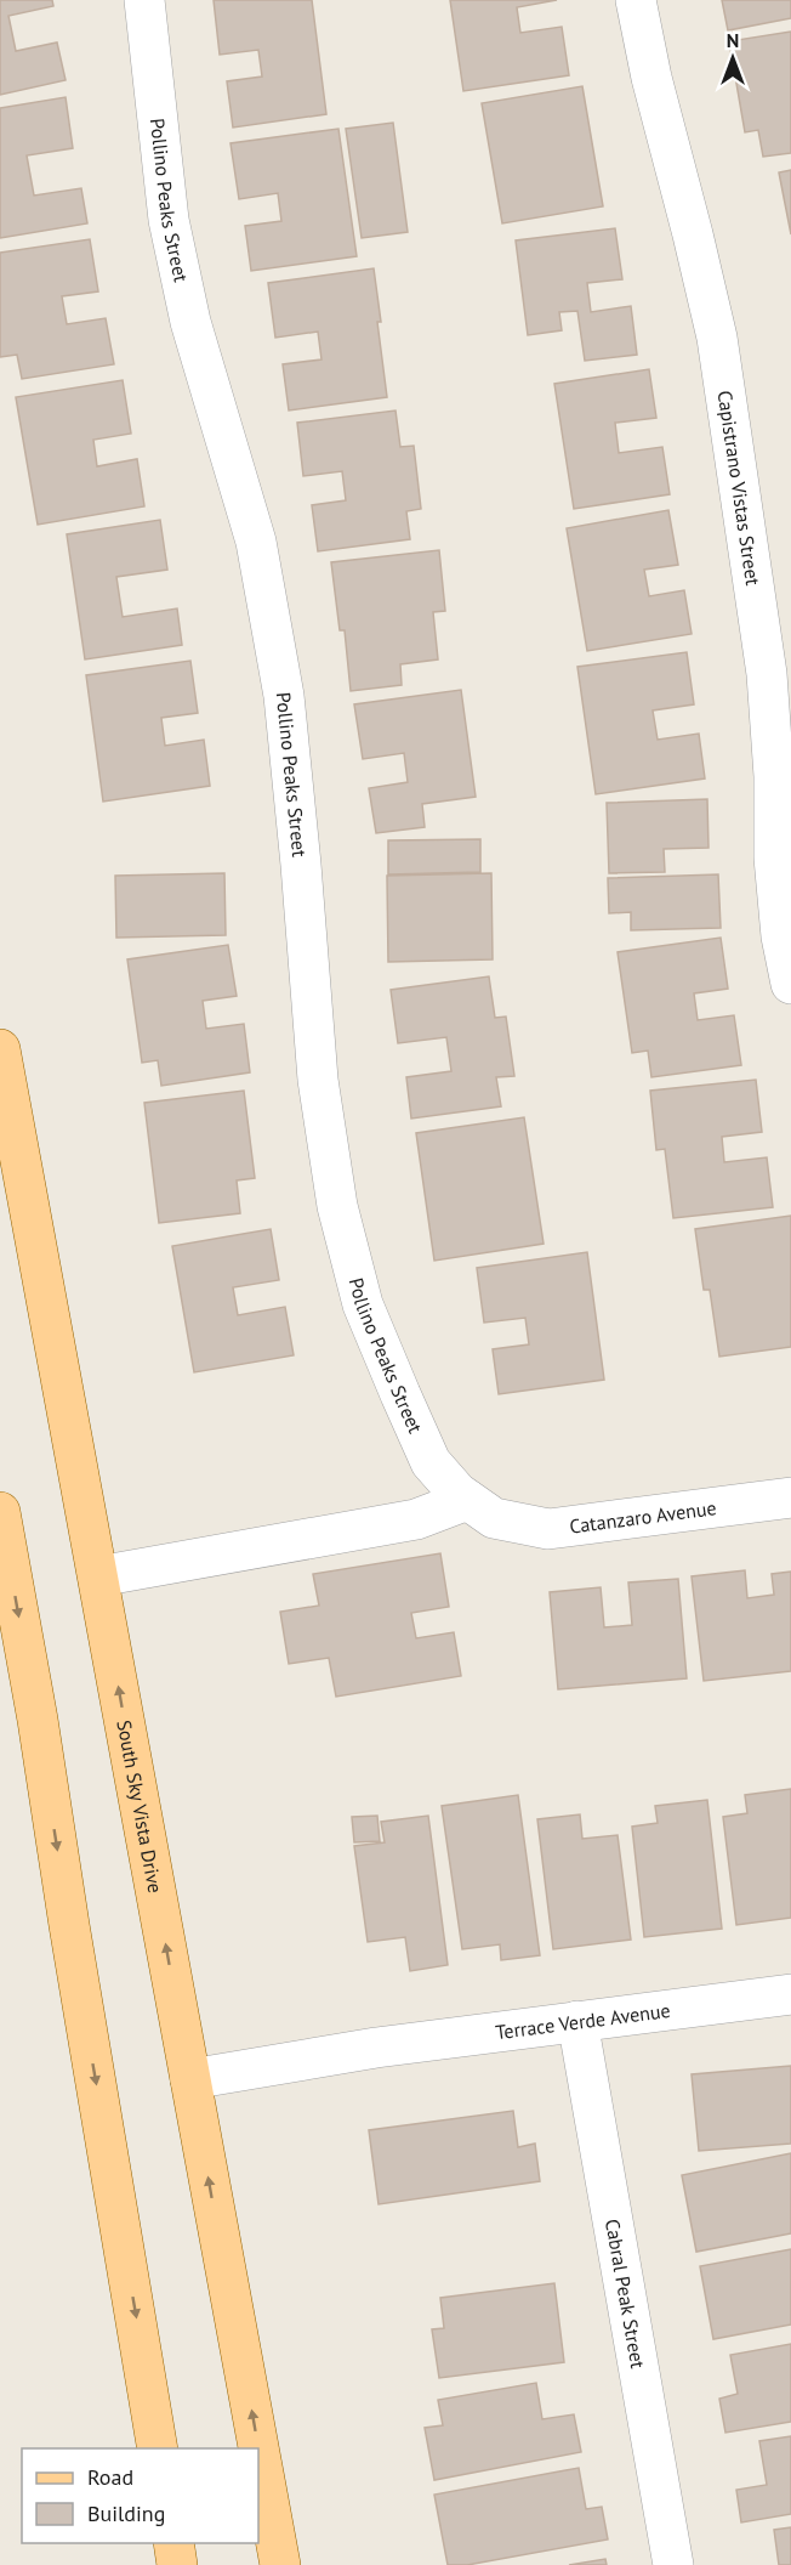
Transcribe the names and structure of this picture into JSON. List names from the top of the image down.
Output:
{
  "streets": {
    "main road": ["South Sky Vista Drive"],
    "street": [
      "Pollino Peaks Street",
      "Capistrano Vistas Street",
      "Catanzaro Avenue",
      "Terrace Verde Avenue",
      "Cabral Peak Street"
    ]
  },
  "crossings": [
    ["Pollino Peaks Street", "Catanzaro Avenue"],
    ["South Sky Vista Drive", "Terrace Verde Avenue"],
    ["Terrace Verde Avenue", "Cabral Peak Street"]
  ],
  "legend": ["Road", "Building"],
  "north": "top"
}
